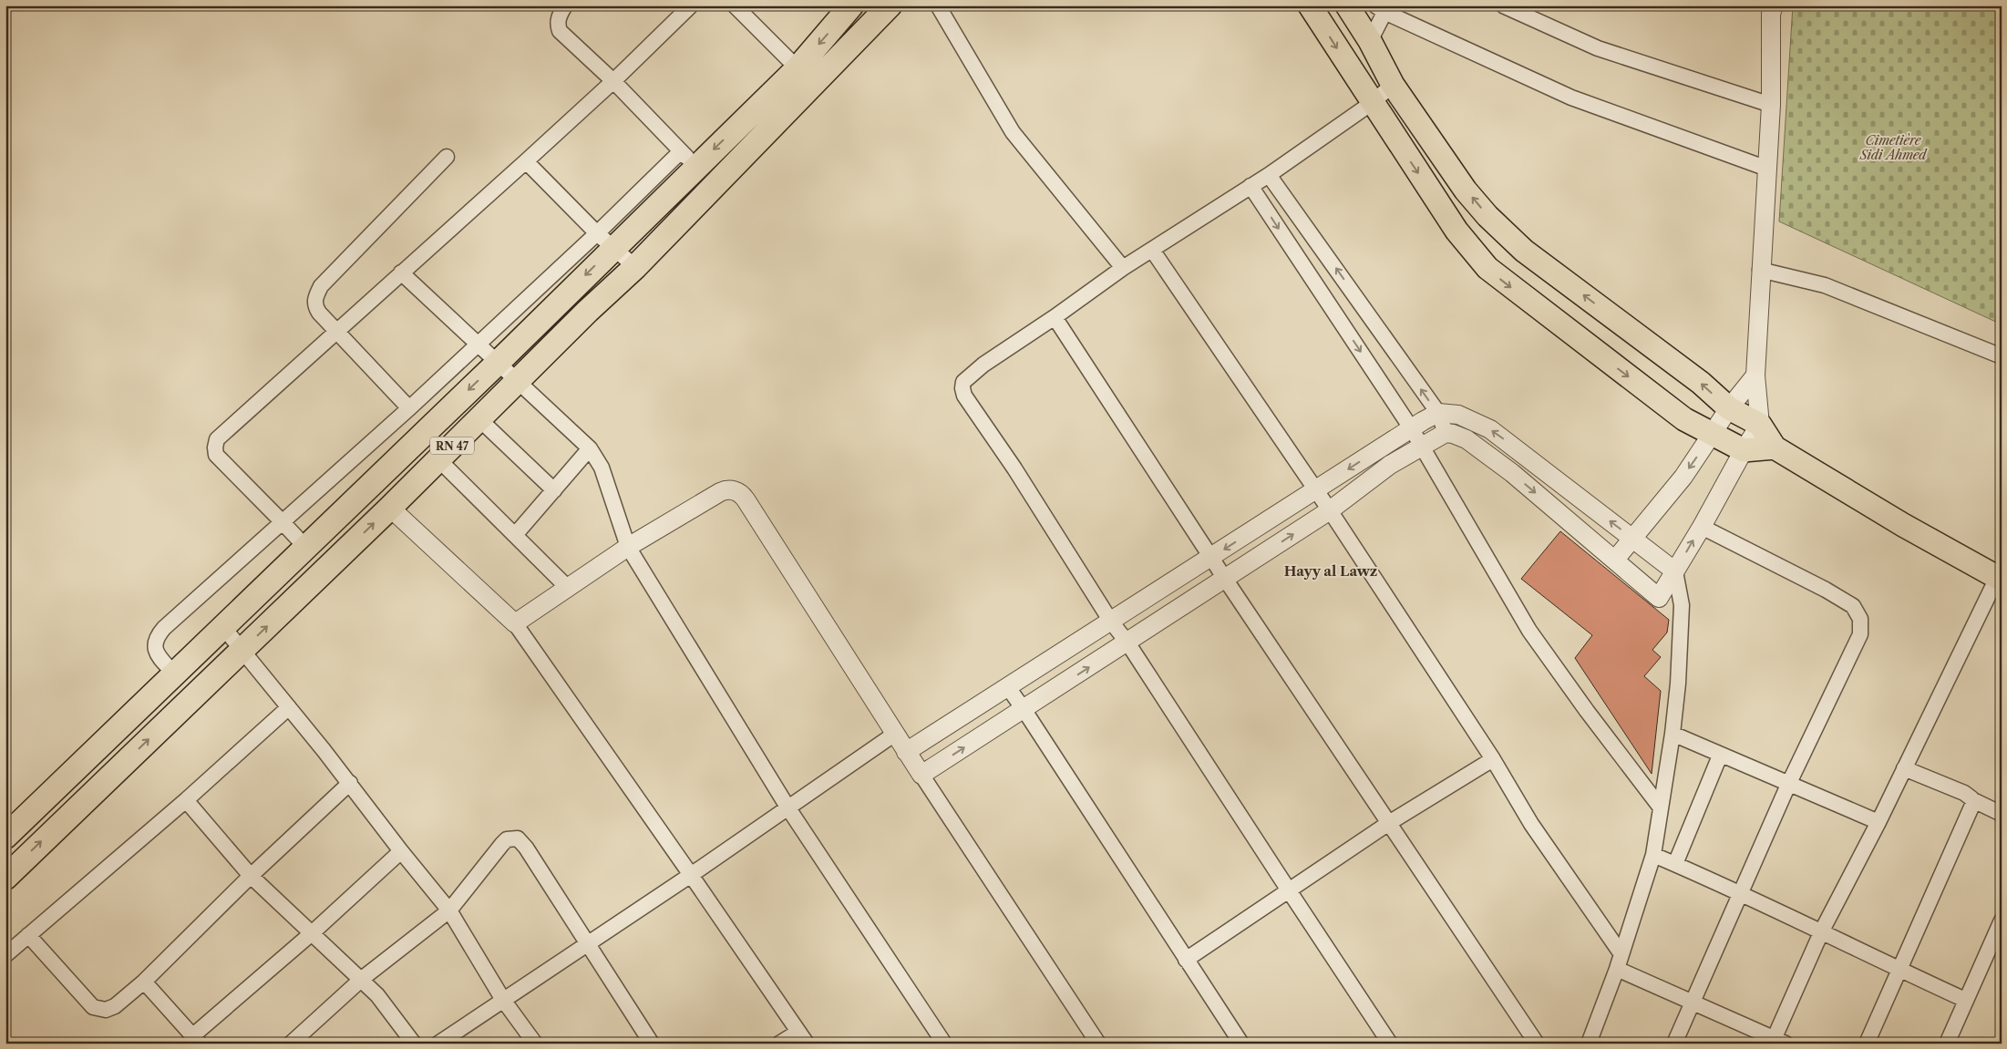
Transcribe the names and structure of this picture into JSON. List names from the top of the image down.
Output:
{
  "streets": {
    "highway": ["RN 47"]
  },
  "districts": ["Hayy al Lawz"],
  "parks": ["Cimetière Sidi Ahmed"]
}
